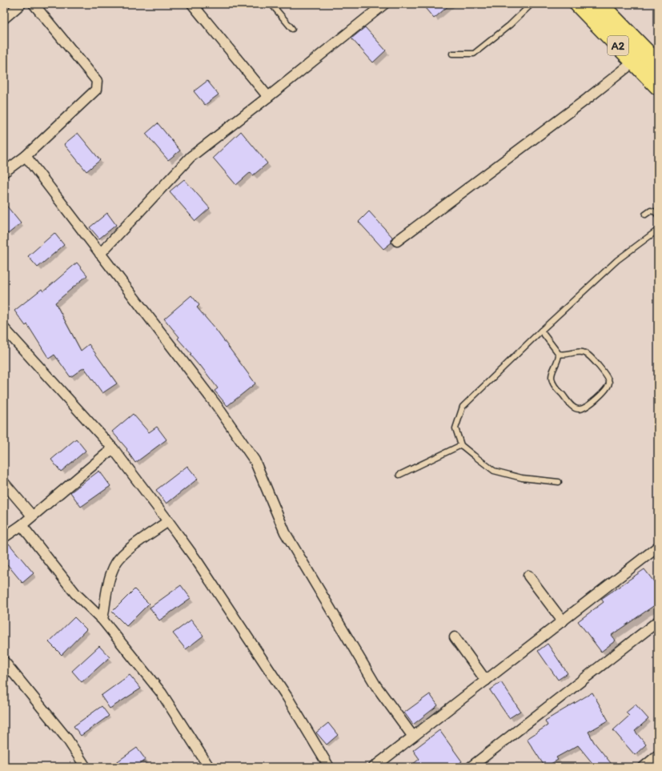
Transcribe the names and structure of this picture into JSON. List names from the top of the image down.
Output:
{
  "streets": {
    "highway": ["A2"]
  }
}
